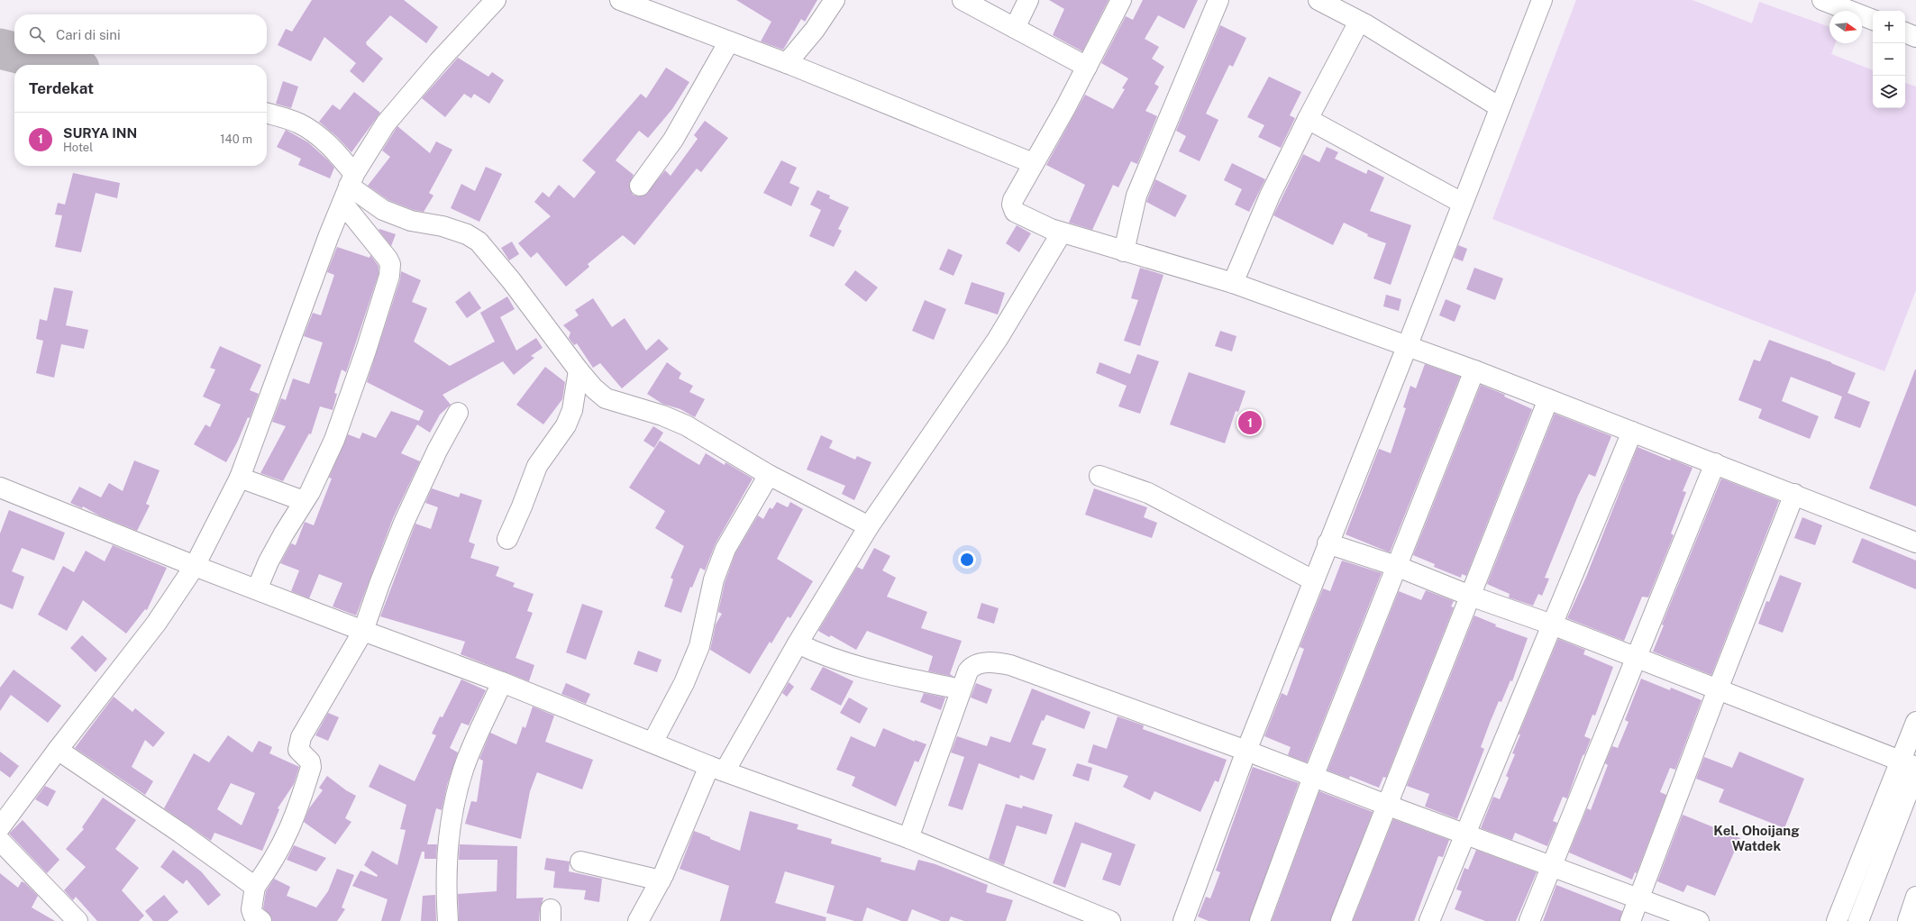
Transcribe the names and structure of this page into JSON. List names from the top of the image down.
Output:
{
  "districts": ["Kel. Ohoijang Watdek"],
  "north": "right",
  "page": {
    "map_buttons": ["+", "−"],
    "search": "Cari di sini",
    "heading": "Terdekat",
    "list": [
      {
        "mark": "1",
        "name": "SURYA INN",
        "note": "Hotel",
        "value": "140 m"
      }
    ],
    "pins": "1"
  }
}
